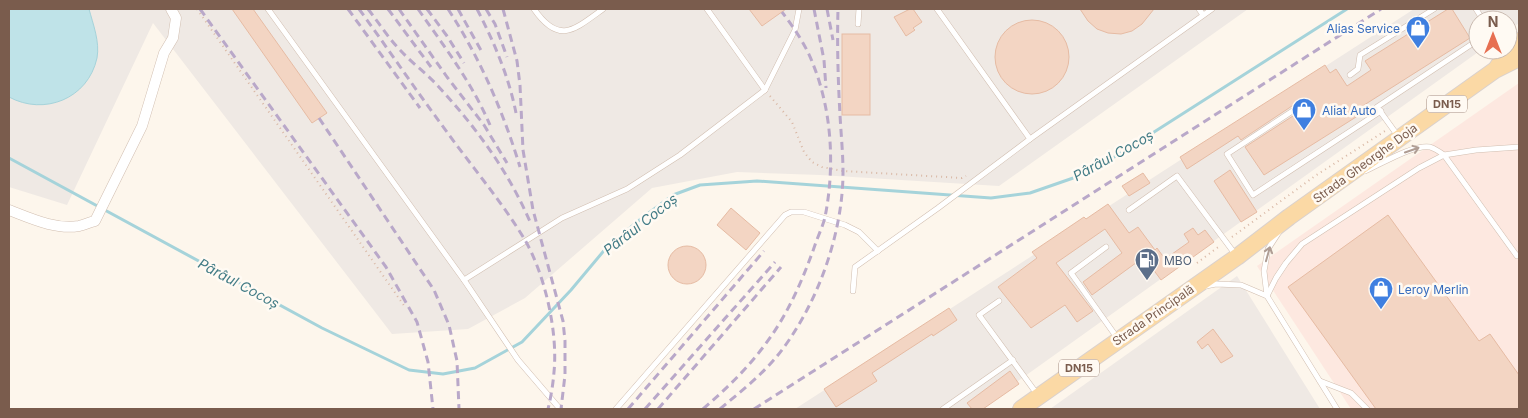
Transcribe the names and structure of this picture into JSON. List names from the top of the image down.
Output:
{
  "streets": {
    "main road": ["DN15", "Strada Gheorghe Doja", "Strada Principală"]
  },
  "crossings": [
    ["Strada Gheorghe Doja", "Strada Principală"]
  ],
  "water": ["Pârâul Cocoș"],
  "places": {
    "shop": ["Alias Service", "Aliat Auto", "Leroy Merlin"],
    "fuel station": ["MBO"]
  },
  "north": "top"
}
